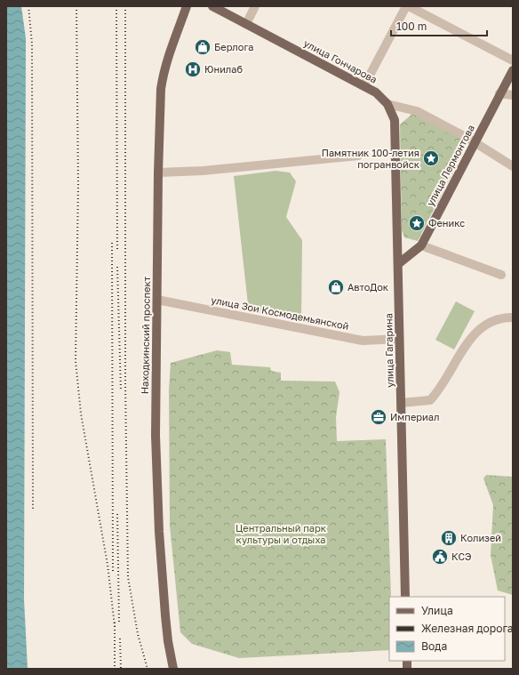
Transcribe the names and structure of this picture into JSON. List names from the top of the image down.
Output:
{
  "streets": {
    "main road": [
      "улица Гончарова",
      "улица Лермонтова",
      "Находкинский проспект",
      "улица Гагарина"
    ],
    "street": ["улица Зои Космодемьянской"]
  },
  "crossings": [
    ["улица Гончарова", "улица Гагарина"],
    ["улица Лермонтова", "улица Гагарина"],
    ["улица Зои Космодемьянской", "Находкинский проспект"],
    ["улица Зои Космодемьянской", "улица Гагарина"]
  ],
  "parks": ["Центральный парк культуры и отдыха"],
  "places": {
    "shop": ["Берлога", "АвтоДок"],
    "hospital": ["Юнилаб"],
    "place": ["Памятник 100-летия погранвойск", "Феникс"],
    "office": ["Империал"],
    "building": ["Колизей"],
    "public building": ["КСЭ"]
  },
  "legend": ["Улица", "Железная дорога", "Вода"],
  "scale_bar": "100 m"
}
